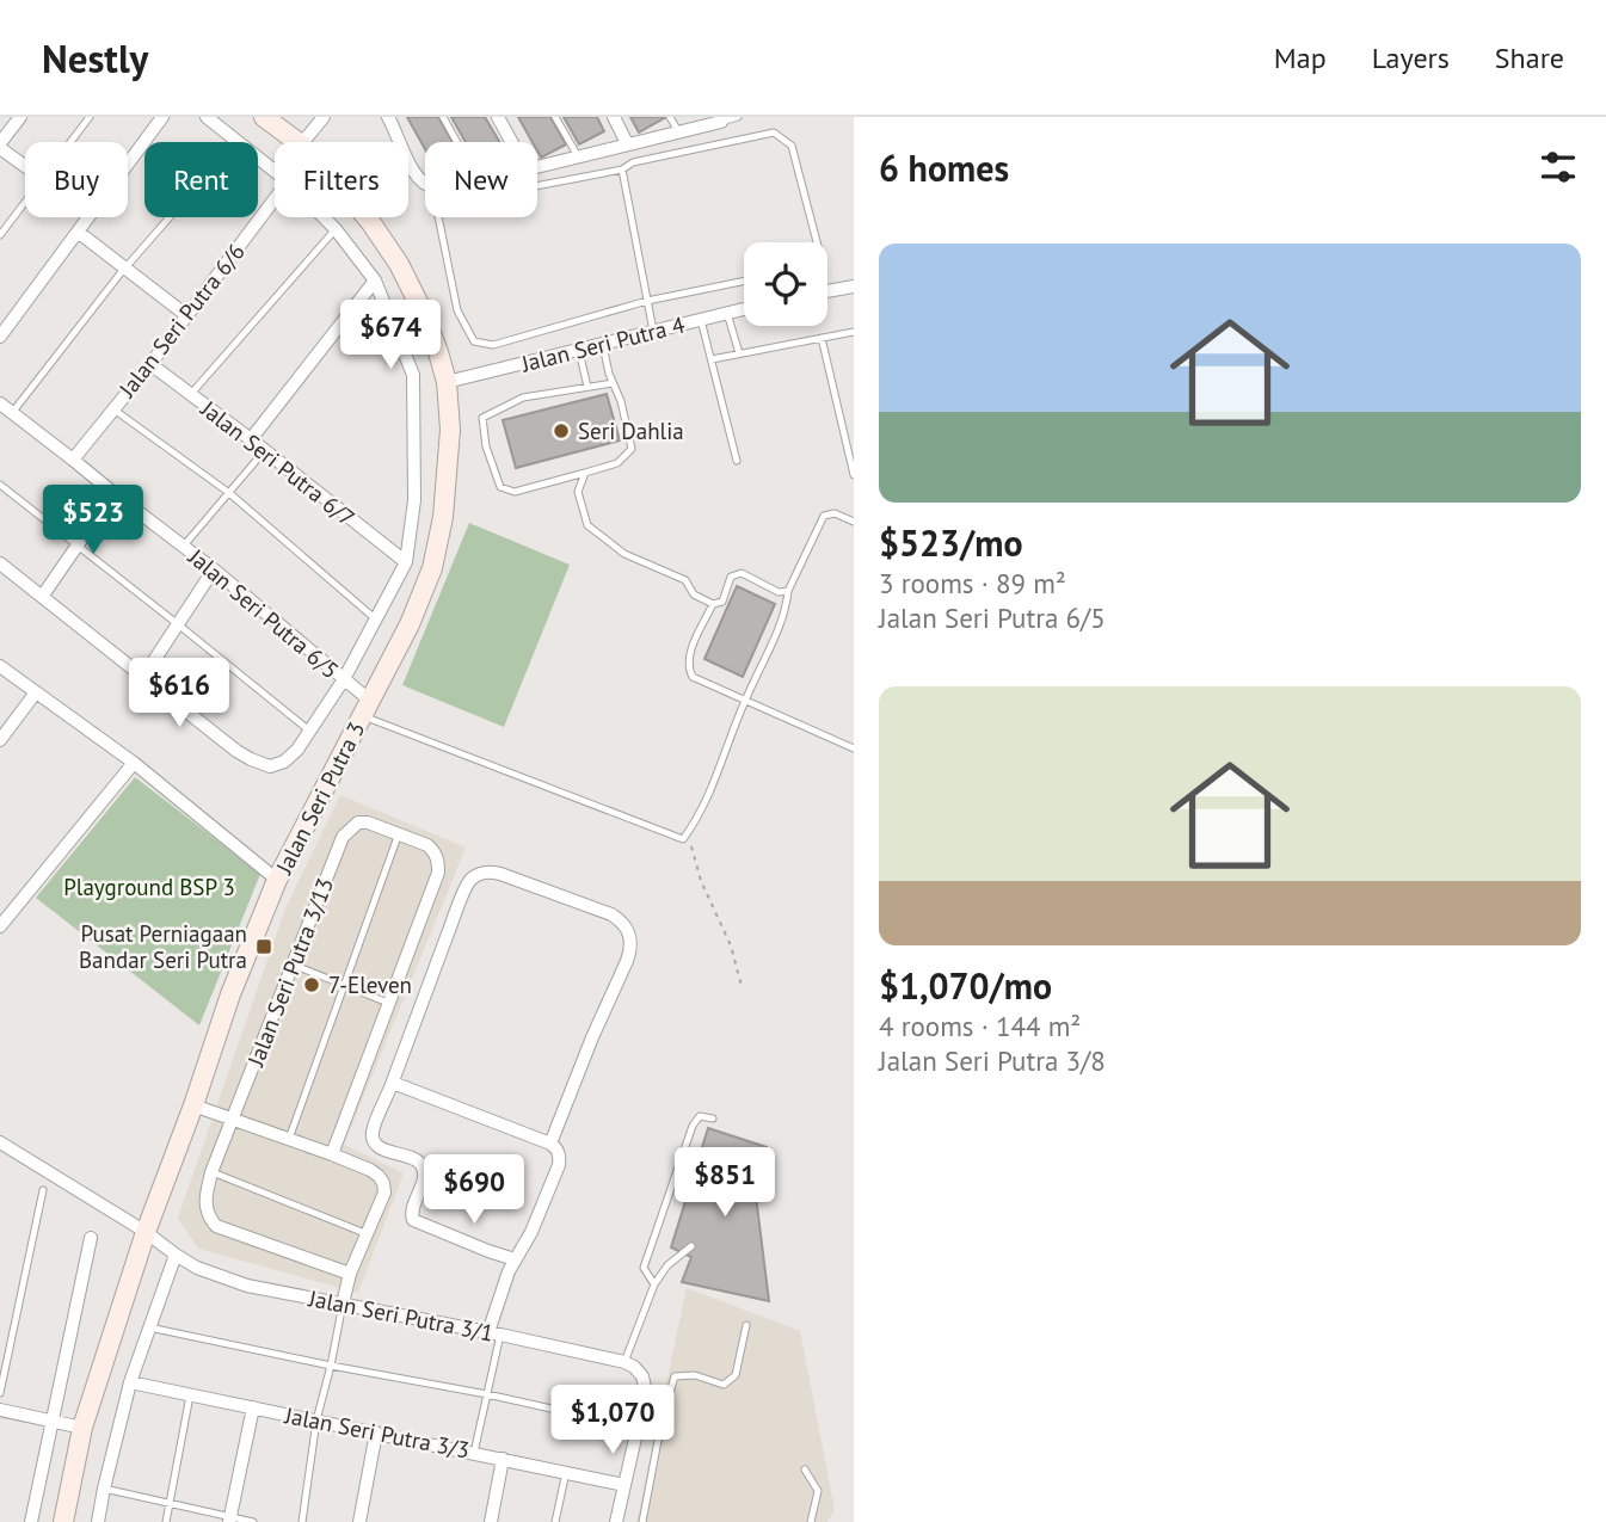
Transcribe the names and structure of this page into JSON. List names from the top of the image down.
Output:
{
  "streets": {
    "street": [
      "Jalan Seri Putra 6/6",
      "Jalan Seri Putra 4",
      "Jalan Seri Putra 6/7",
      "Jalan Seri Putra 6/5",
      "Jalan Seri Putra 3",
      "Jalan Seri Putra 3/13",
      "Jalan Seri Putra 3/1",
      "Jalan Seri Putra 3/3"
    ]
  },
  "crossings": [
    ["Jalan Seri Putra 6/6", "Jalan Seri Putra 6/7"],
    ["Jalan Seri Putra 6/6", "Jalan Seri Putra 6/5"],
    ["Jalan Seri Putra 4", "Jalan Seri Putra 3"],
    ["Jalan Seri Putra 6/5", "Jalan Seri Putra 3"],
    ["Jalan Seri Putra 3", "Jalan Seri Putra 3/1"]
  ],
  "parks": ["Playground BSP 3"],
  "places": {
    "other": ["Seri Dahlia", "7-Eleven"],
    "transit": ["Pusat Perniagaan Bandar Seri Putra"]
  },
  "page": {
    "header": "Nestly",
    "nav": ["Map", "Layers", "Share"],
    "heading": "6 homes",
    "chip": [
      "Buy",
      "Rent",
      "Filters",
      "New"
    ],
    "list": [
      {
        "name": "$523/mo",
        "note": "3 rooms · 89 m² · Jalan Seri Putra 6/5"
      },
      {
        "name": "$1,070/mo",
        "note": "4 rooms · 144 m² · Jalan Seri Putra 3/8"
      }
    ],
    "price": [
      "$674",
      "$523",
      "$616",
      "$851",
      "$690",
      "$1,070"
    ]
  }
}
